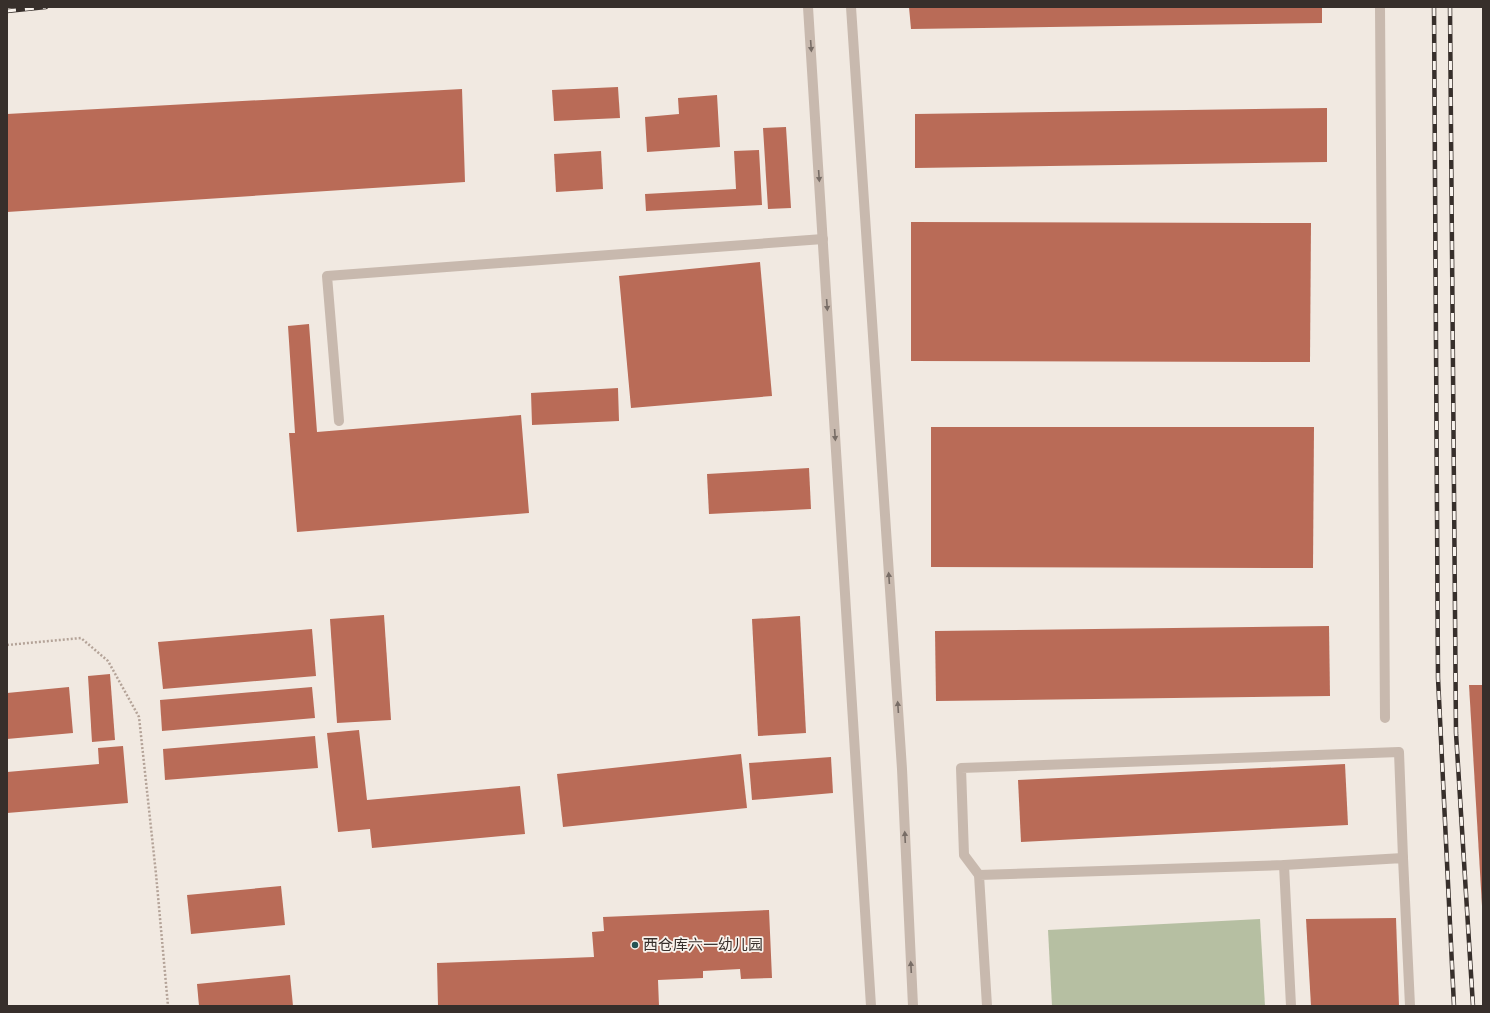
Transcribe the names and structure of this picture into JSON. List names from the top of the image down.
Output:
{
  "places": ["西仓库六一幼儿园"]
}
